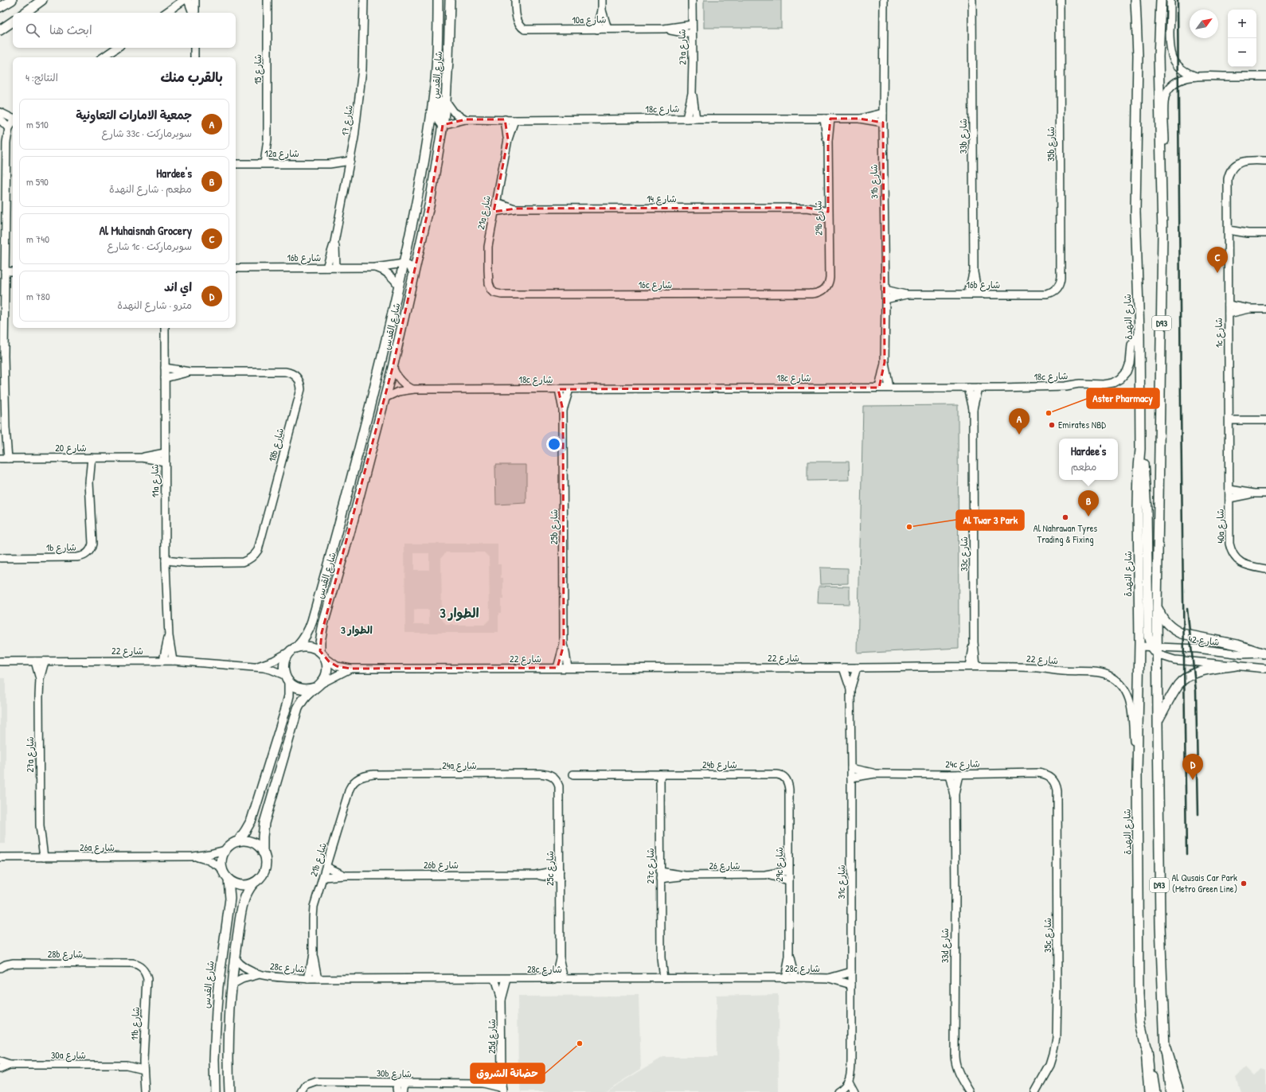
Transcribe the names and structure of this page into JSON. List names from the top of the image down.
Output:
{
  "streets": {
    "main road": ["شارع القدس", "شارع النهدة", "D93"],
    "street": [
      "10a شارع",
      "27a شارع",
      "شارع 15",
      "18c شارع",
      "شارع 17",
      "33b شارع",
      "35b شارع",
      "12a شارع",
      "31b شارع",
      "شارع 14",
      "21a شارع",
      "29b شارع",
      "16b شارع",
      "16c شارع",
      "1c شارع",
      "18b شارع",
      "شارع 20",
      "11a شارع",
      "40a شارع",
      "25b شارع",
      "1b شارع",
      "33c شارع",
      "شارع 42",
      "شارع 22",
      "24c شارع",
      "24b شارع",
      "24a شارع",
      "26a شارع",
      "21b شارع",
      "29c شارع",
      "26b شارع",
      "27c شارع",
      "شارع 26",
      "25c شارع",
      "31c شارع",
      "35c شارع",
      "33d شارع",
      "28b شارع",
      "28c شارع",
      "11b شارع",
      "25d شارع",
      "30a شارع",
      "30b شارع"
    ]
  },
  "crossings": [
    ["10a شارع", "27a شارع"],
    ["27a شارع", "18c شارع"],
    ["27a شارع", "شارع 22"],
    ["27a شارع", "26a شارع"],
    ["شارع 15", "12a شارع"],
    ["شارع القدس", "18c شارع"],
    ["شارع القدس", "16b شارع"],
    ["شارع القدس", "شارع 22"],
    ["شارع القدس", "26a شارع"],
    ["18c شارع", "31b شارع"],
    ["18c شارع", "21a شارع"],
    ["18c شارع", "29b شارع"],
    ["18c شارع", "شارع النهدة"],
    ["18c شارع", "25b شارع"],
    ["18c شارع", "33c شارع"],
    ["شارع 17", "12a شارع"],
    ["شارع 17", "16b شارع"],
    ["33b شارع", "16b شارع"],
    ["35b شارع", "16b شارع"],
    ["31b شارع", "16b شارع"],
    ["شارع 14", "21a شارع"],
    ["شارع 14", "29b شارع"],
    ["21a شارع", "16c شارع"],
    ["29b شارع", "16c شارع"],
    ["شارع النهدة", "شارع 42"],
    ["شارع النهدة", "شارع 22"],
    ["D93", "شارع 42"],
    ["1c شارع", "40a شارع"],
    ["18b شارع", "11a شارع"],
    ["شارع 20", "11a شارع"],
    ["شارع 20", "1b شارع"],
    ["11a شارع", "شارع 22"],
    ["25b شارع", "شارع 22"],
    ["33c شارع", "شارع 22"],
    ["شارع 22", "31c شارع"],
    ["24c شارع", "31c شارع"],
    ["24c شارع", "35c شارع"],
    ["24c شارع", "33d شارع"],
    ["24b شارع", "29c شارع"],
    ["24b شارع", "27c شارع"],
    ["24a شارع", "21b شارع"],
    ["24a شارع", "25c شارع"],
    ["21b شارع", "26b شارع"],
    ["21b شارع", "28c شارع"],
    ["29c شارع", "شارع 26"],
    ["29c شارع", "28c شارع"],
    ["26b شارع", "25c شارع"],
    ["27c شارع", "شارع 26"],
    ["27c شارع", "28c شارع"],
    ["25c شارع", "28c شارع"],
    ["31c شارع", "28c شارع"],
    ["28b شارع", "11b شارع"],
    ["28c شارع", "25d شارع"],
    ["11b شارع", "30a شارع"],
    ["25d شارع", "30b شارع"]
  ],
  "districts": ["الطوار 3", "الطوار 3"],
  "places": [
    "Aster Pharmacy",
    "Emirates NBD",
    "Al Nahrawan Tyres Trading & Fixing",
    "Al Twar 3 Park",
    "Al Qusais Car Park (Metro Green Line)",
    "حضانة الشروق"
  ],
  "north": "top right",
  "page": {
    "map_buttons": ["+", "−"],
    "search": "ابحث هنا",
    "heading": ["بالقرب منك", "النتائج: 4"],
    "list": [
      {
        "mark": "A",
        "name": "جمعية الامارات التعاونية",
        "note": "سوبرماركت · 33c شارع",
        "value": "510 m"
      },
      {
        "mark": "B",
        "name": "Hardee's",
        "note": "مطعم · شارع النهدة",
        "value": "590 m"
      },
      {
        "mark": "C",
        "name": "Al Muhaisnah Grocery",
        "note": "سوبرماركت · 1c شارع",
        "value": "740 m"
      },
      {
        "mark": "D",
        "name": "اي اند",
        "note": "مترو · شارع النهدة",
        "value": "780 m"
      }
    ],
    "pins": [
      "C",
      "A",
      "B",
      "D"
    ],
    "popup": ["Hardee's", "مطعم"]
  }
}
